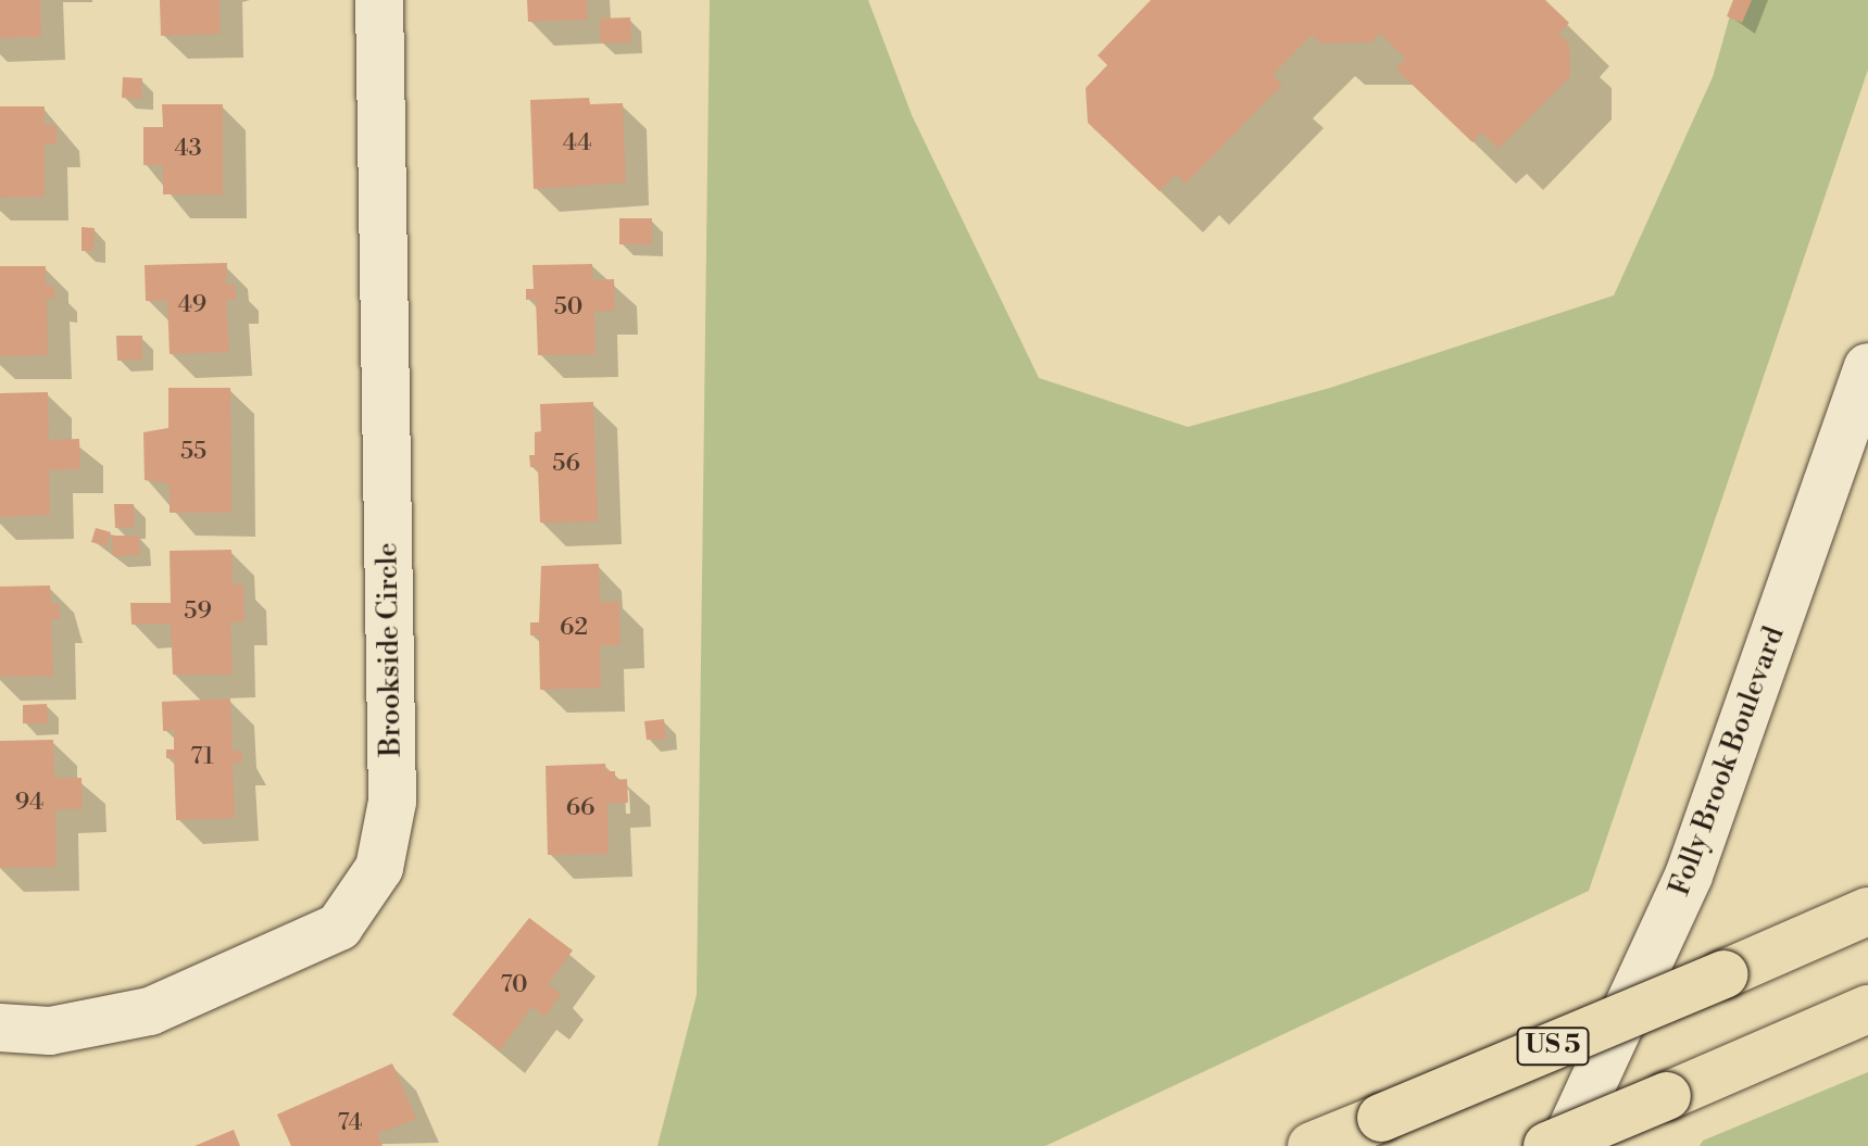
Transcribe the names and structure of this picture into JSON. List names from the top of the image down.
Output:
{
  "streets": {
    "highway": ["US 5"],
    "street": ["Brookside Circle", "Folly Brook Boulevard"]
  },
  "house_numbers": [
    "44",
    "43",
    "49",
    "50",
    "55",
    "56",
    "59",
    "62",
    "71",
    "94",
    "66",
    "70",
    "74"
  ]
}
